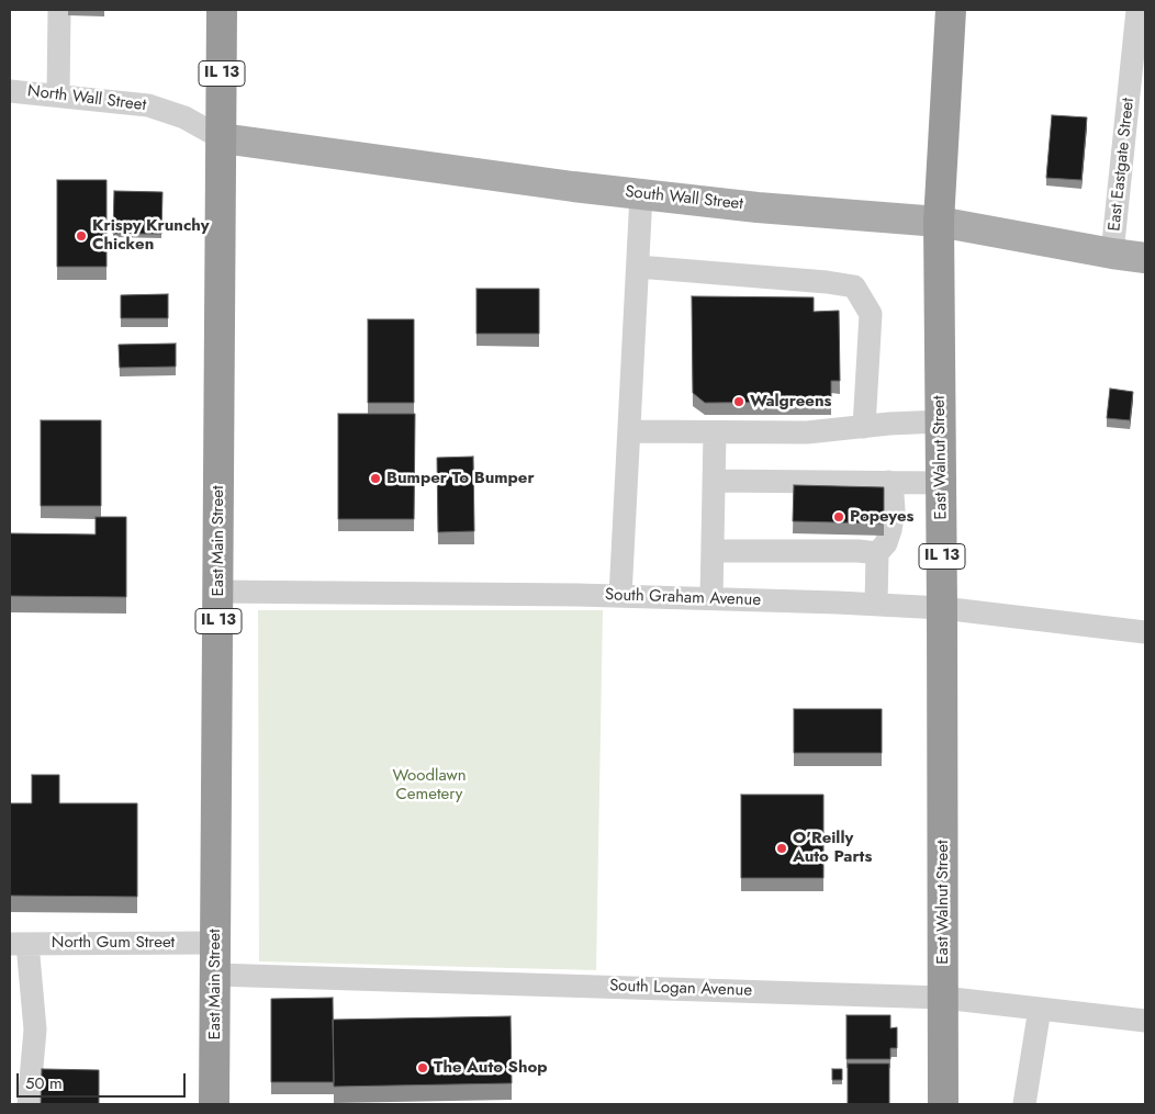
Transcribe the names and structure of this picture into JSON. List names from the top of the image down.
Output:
{
  "streets": {
    "highway": ["IL 13", "East Walnut Street", "East Main Street"],
    "main road": ["South Wall Street"],
    "street": [
      "North Wall Street",
      "East Eastgate Street",
      "South Graham Avenue",
      "North Gum Street",
      "South Logan Avenue"
    ]
  },
  "crossings": [
    ["North Wall Street", "South Wall Street"],
    ["North Wall Street", "East Main Street"],
    ["East Eastgate Street", "South Wall Street"],
    ["South Wall Street", "East Walnut Street"],
    ["South Wall Street", "East Main Street"],
    ["East Walnut Street", "South Graham Avenue"],
    ["East Walnut Street", "South Logan Avenue"],
    ["East Main Street", "South Graham Avenue"],
    ["East Main Street", "North Gum Street"],
    ["East Main Street", "South Logan Avenue"]
  ],
  "parks": ["Woodlawn Cemetery"],
  "places": [
    "Krispy Krunchy Chicken",
    "Walgreens",
    "Bumper To Bumper",
    "Popeyes",
    "O'Reilly Auto Parts",
    "The Auto Shop"
  ],
  "scale_bar": "50 m"
}
